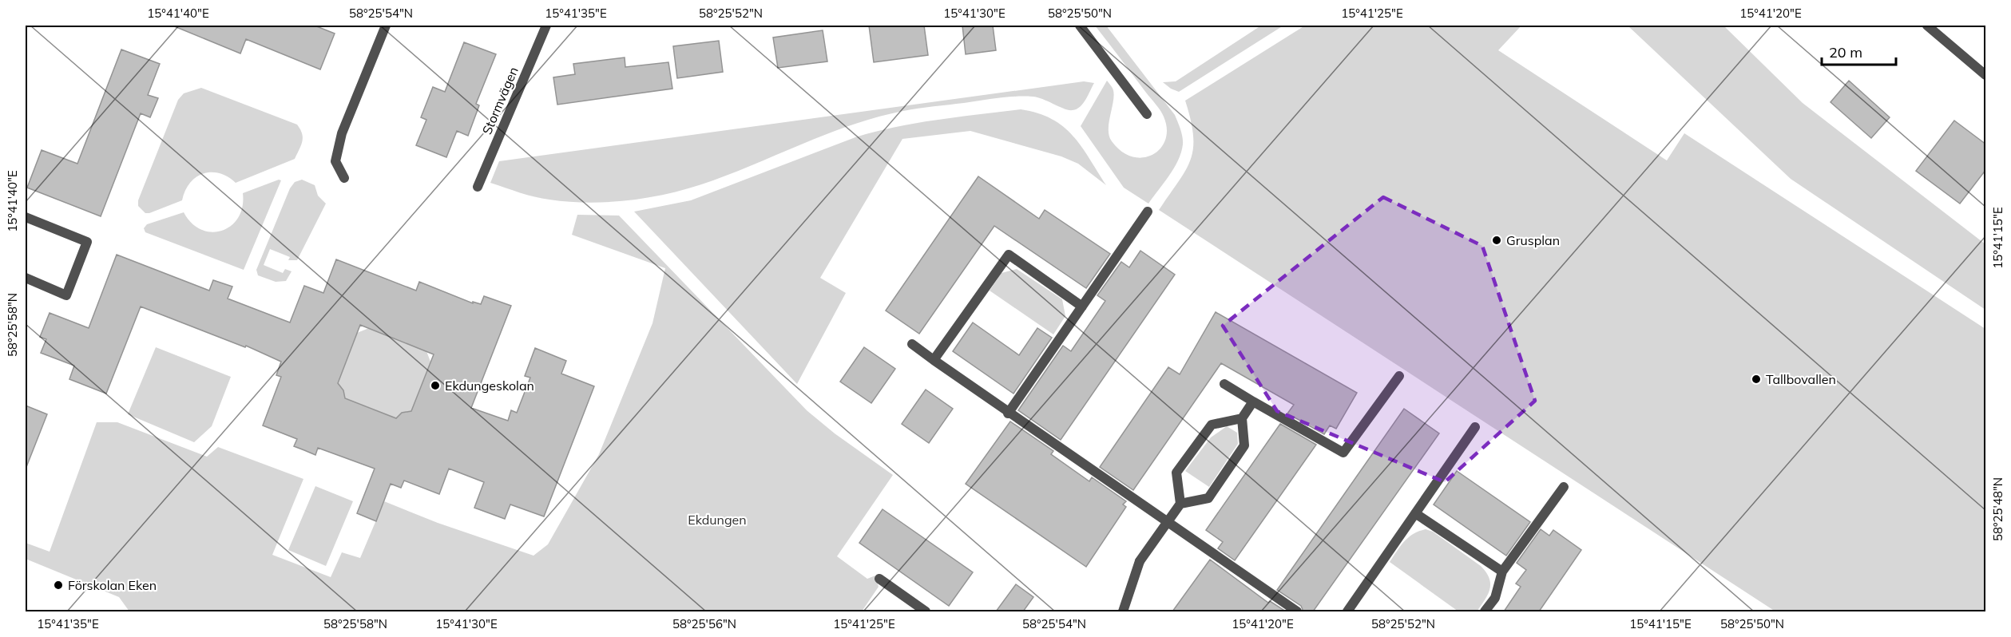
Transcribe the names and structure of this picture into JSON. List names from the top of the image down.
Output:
{
  "streets": {
    "street": ["Stormvägen"]
  },
  "parks": ["Ekdungen"],
  "places": [
    "Grusplan",
    "Tallbovallen",
    "Ekdungeskolan",
    "Förskolan Eken"
  ],
  "scale_bar": "20 m",
  "coordinates": [
    "15°41'40\"E",
    "58°25'54\"N",
    "15°41'35\"E",
    "58°25'52\"N",
    "15°41'30\"E",
    "58°25'50\"N",
    "15°41'25\"E",
    "15°41'20\"E",
    "15°41'15\"E",
    "58°25'58\"N",
    "58°25'48\"N",
    "58°25'56\"N"
  ]
}
